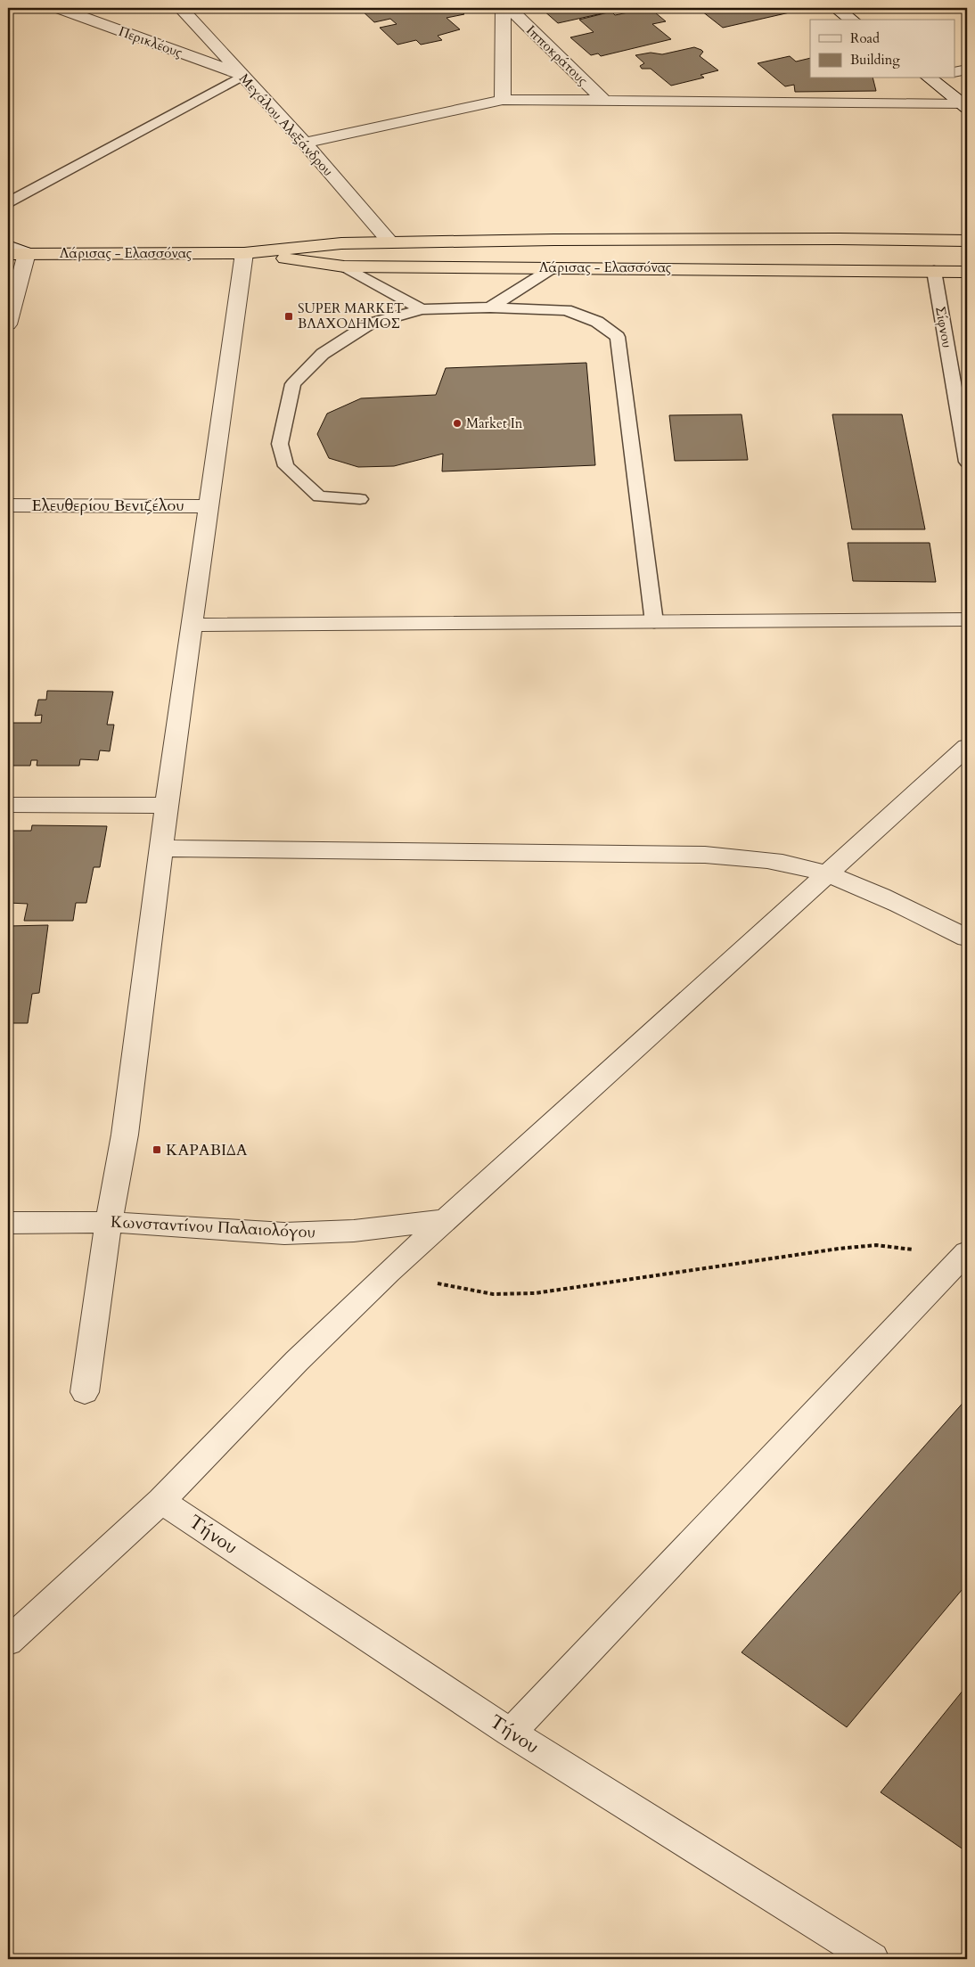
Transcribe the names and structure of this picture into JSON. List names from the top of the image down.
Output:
{
  "streets": {
    "highway": ["Λάρισας - Ελασσόνας"],
    "street": [
      "Περικλέους",
      "Ιπποκράτους",
      "Μεγάλου Αλεξάνδρου",
      "Ελευθερίου Βενιζέλου",
      "Κωνσταντίνου Παλαιολόγου",
      "Τήνου"
    ],
    "lane": ["Σίφνου"]
  },
  "crossings": [
    ["Περικλέους", "Μεγάλου Αλεξάνδρου"],
    ["Μεγάλου Αλεξάνδρου", "Λάρισας - Ελασσόνας"],
    ["Λάρισας - Ελασσόνας", "Σίφνου"]
  ],
  "places": {
    "transit": ["SUPER MARKET ΒΛΑΧΟΔΗΜΟΣ", "ΚΑΡΑΒΙΔΑ"],
    "other": ["Market In"]
  },
  "legend": ["Road", "Building"]
}
